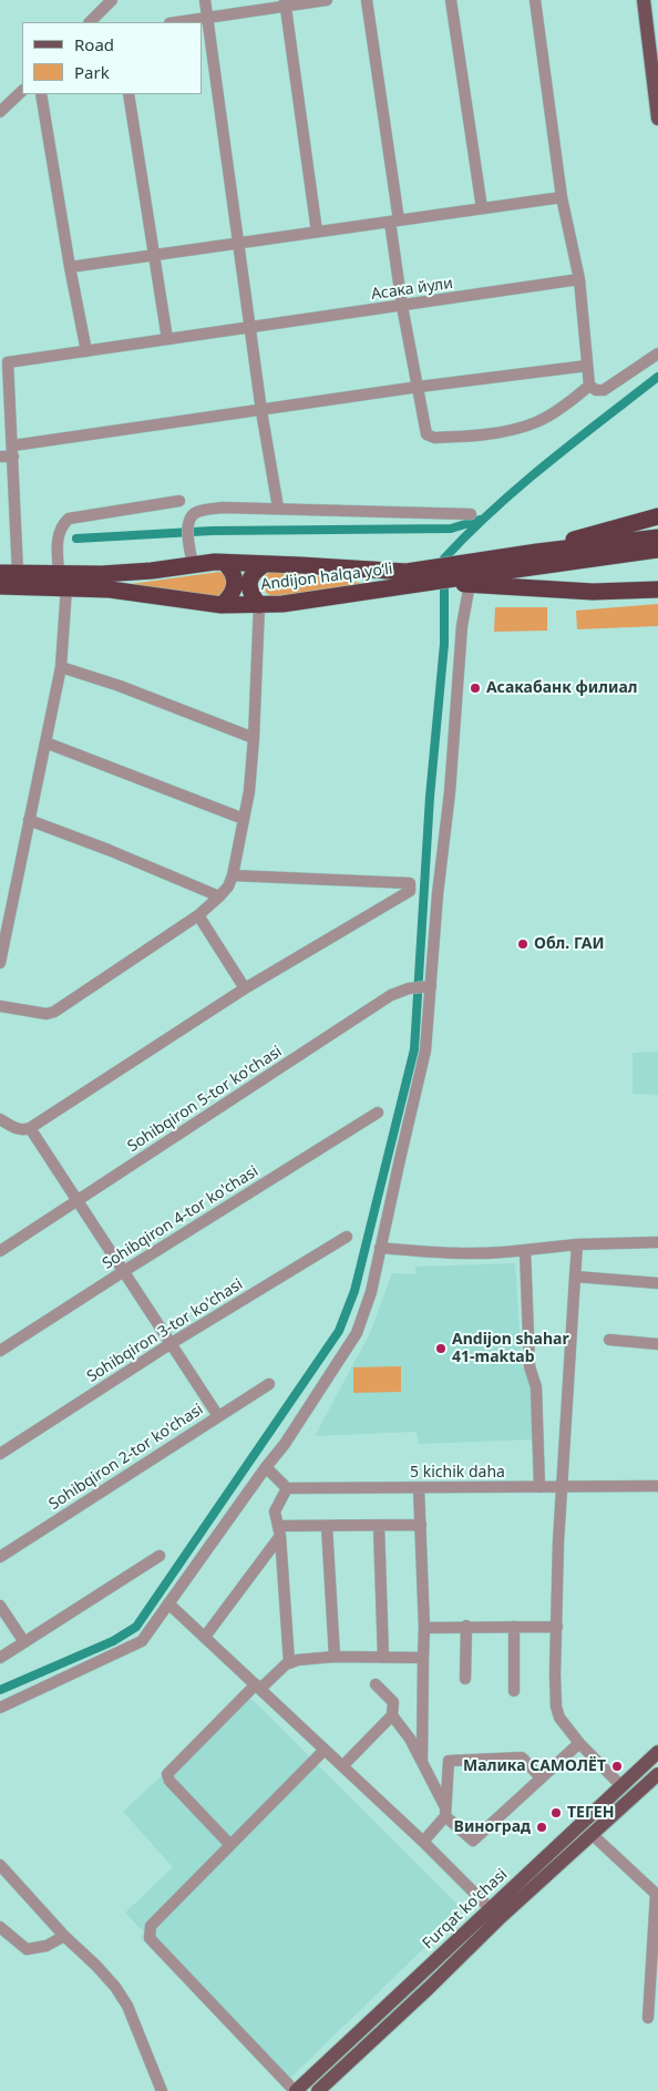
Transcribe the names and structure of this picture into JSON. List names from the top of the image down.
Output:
{
  "streets": {
    "highway": ["Andijon halqa yo‘li"],
    "main road": ["Furqat ko'chasi"],
    "street": [
      "Асака йули",
      "Sohibqiron 5-tor ko'chasi",
      "Sohibqiron 4-tor ko'chasi",
      "Sohibqiron 3-tor ko'chasi",
      "Sohibqiron 2-tor ko'chasi",
      "5 kichik daha"
    ]
  },
  "crossings": [
    ["Асака йули", "Andijon halqa yo‘li"]
  ],
  "places": [
    "Асакабанк филиал",
    "Обл. ГАИ",
    "Andijon shahar 41-maktab",
    "Малика САМОЛЁТ",
    "ТЕГЕН",
    "Виноград"
  ],
  "legend": ["Road", "Park"]
}
